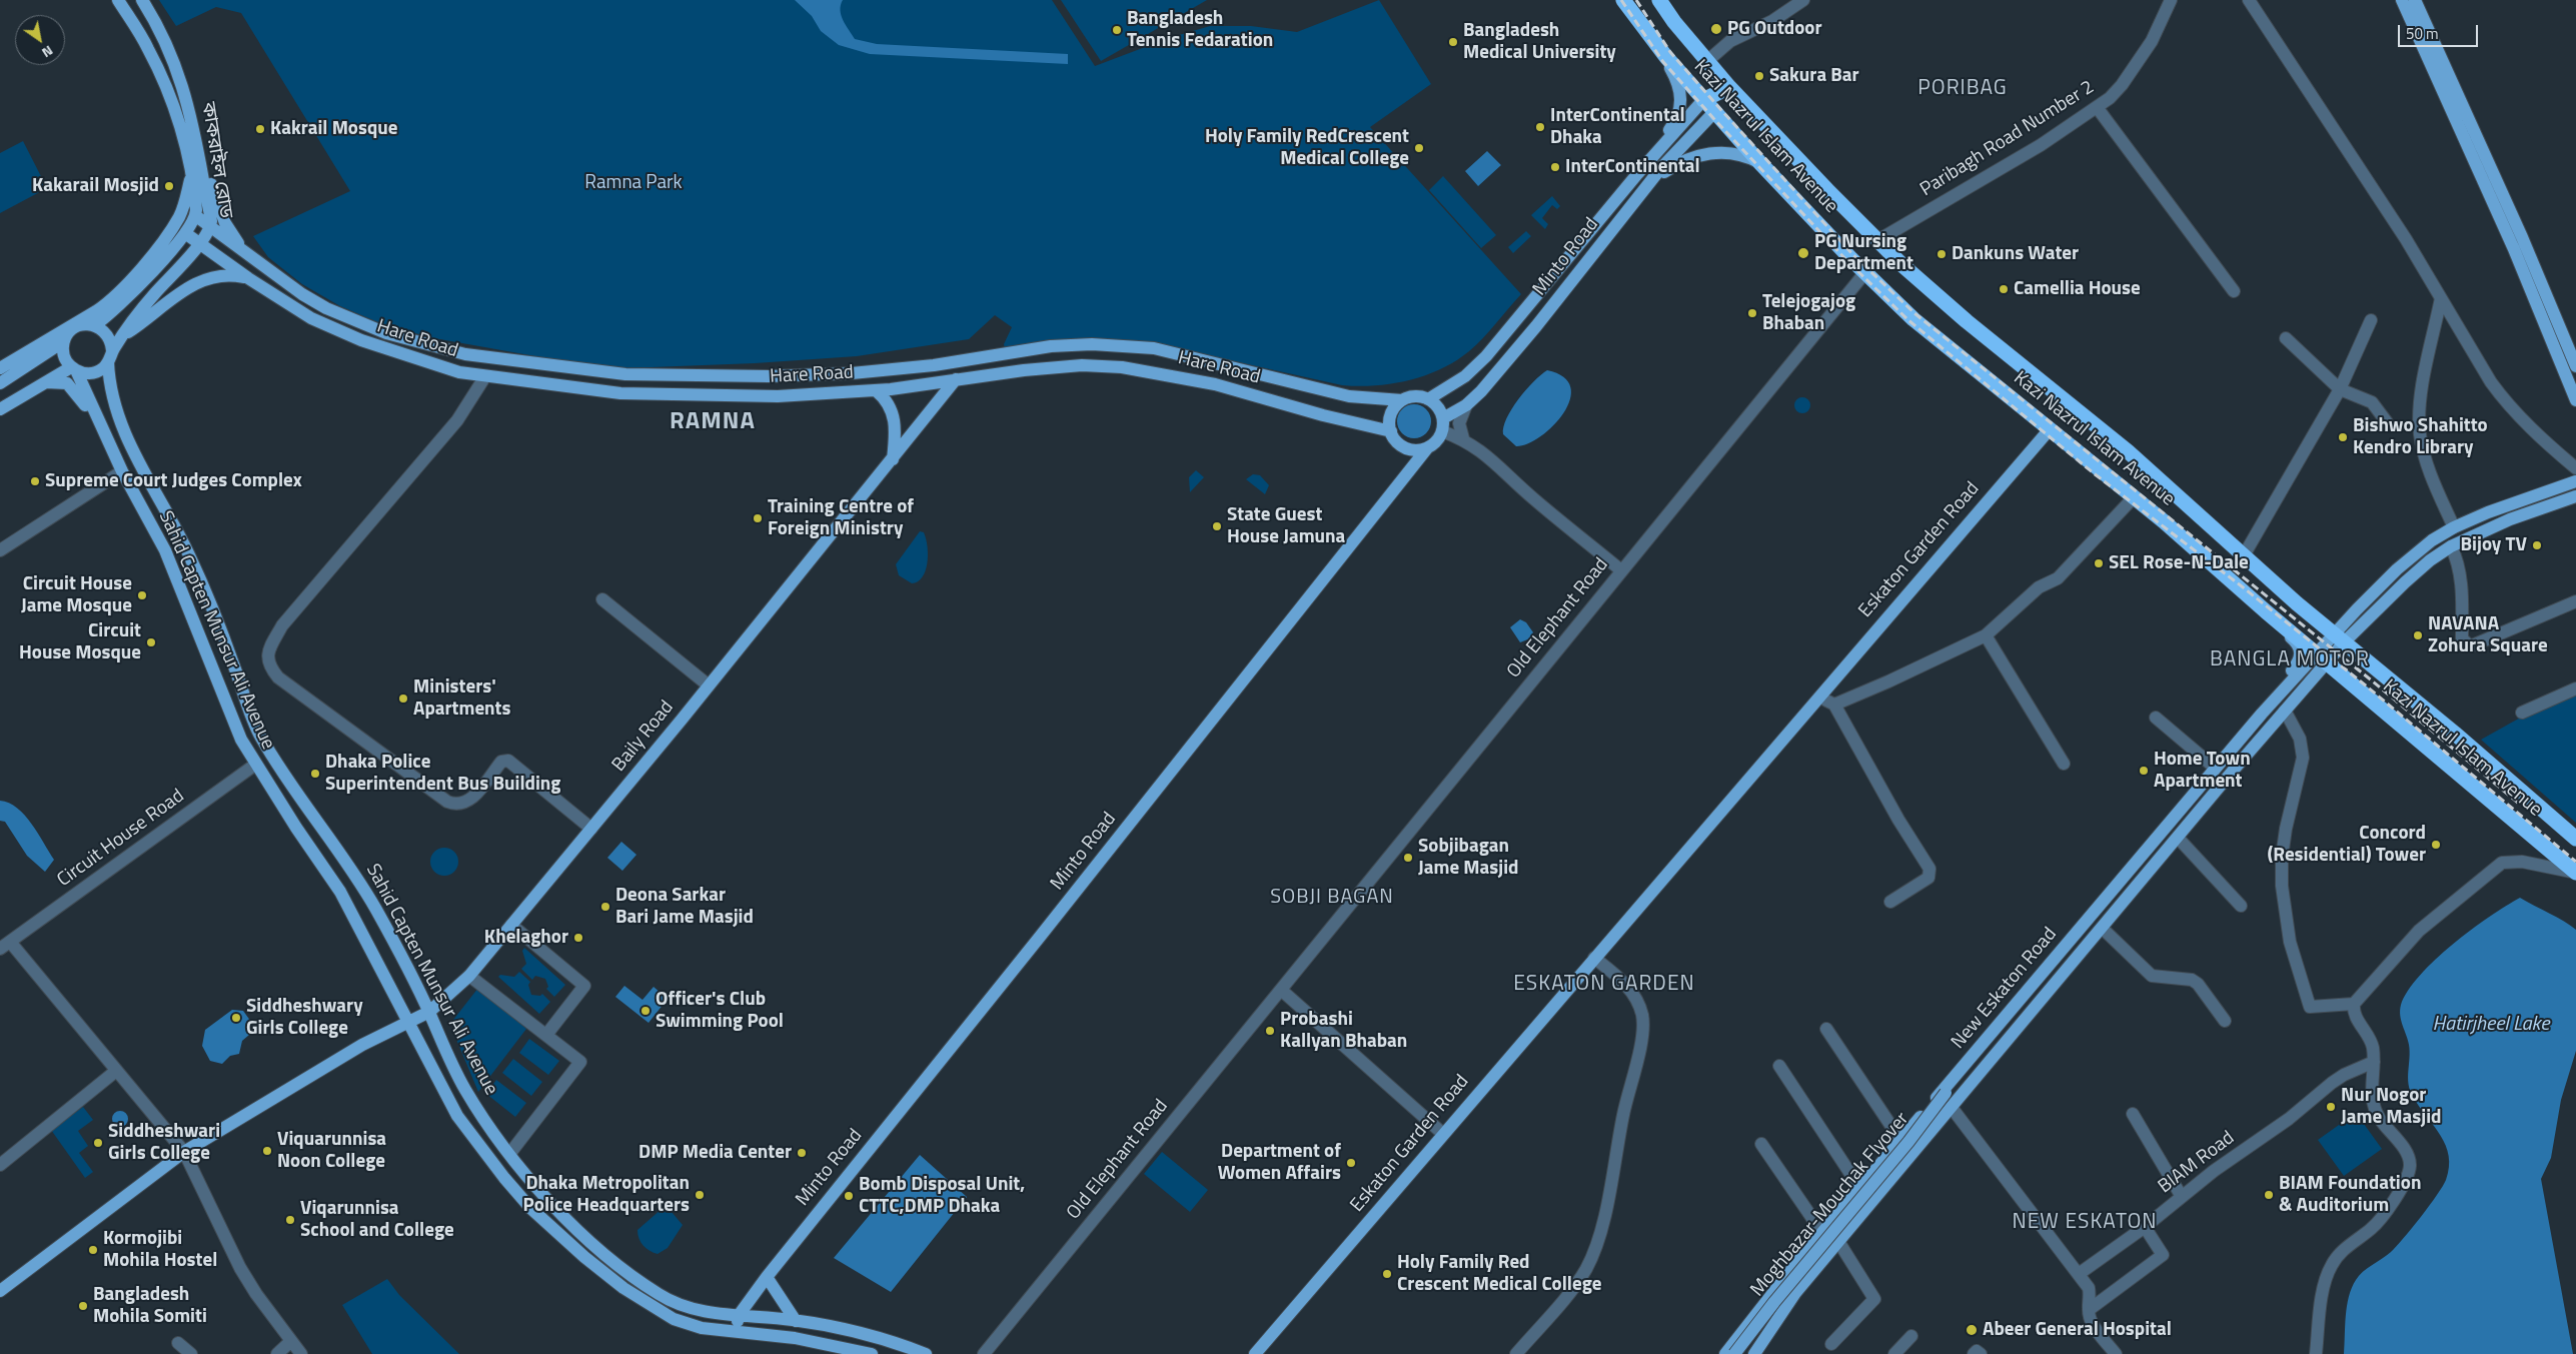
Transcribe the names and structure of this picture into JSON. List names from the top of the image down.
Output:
{
  "streets": {
    "highway": ["Kazi Nazrul Islam Avenue"],
    "main road": [
      "কাকরাইল রোড",
      "Minto Road",
      "Hare Road",
      "Eskaton Garden Road",
      "Sahid Capten Munsur Ali Avenue",
      "Baily Road",
      "New Eskaton Road",
      "Moghbazar-Mouchak Flyover"
    ],
    "street": [
      "Paribagh Road Number 2",
      "Old Elephant Road",
      "Circuit House Road",
      "BIAM Road"
    ]
  },
  "crossings": [
    ["Kazi Nazrul Islam Avenue", "Paribagh Road Number 2"],
    ["Kazi Nazrul Islam Avenue", "Minto Road"],
    ["Kazi Nazrul Islam Avenue", "Eskaton Garden Road"],
    ["Kazi Nazrul Islam Avenue", "Old Elephant Road"],
    ["Kazi Nazrul Islam Avenue", "New Eskaton Road"],
    ["কাকরাইল রোড", "Hare Road"],
    ["কাকরাইল রোড", "Sahid Capten Munsur Ali Avenue"],
    ["Minto Road", "Hare Road"],
    ["Minto Road", "Sahid Capten Munsur Ali Avenue"],
    ["Hare Road", "Baily Road"],
    ["Sahid Capten Munsur Ali Avenue", "Baily Road"],
    ["Sahid Capten Munsur Ali Avenue", "Circuit House Road"],
    ["Baily Road", "Circuit House Road"],
    ["New Eskaton Road", "Moghbazar-Mouchak Flyover"]
  ],
  "districts": [
    "PORIBAG",
    "RAMNA",
    "BANGLA MOTOR",
    "SOBJI BAGAN",
    "ESKATON GARDEN",
    "NEW ESKATON"
  ],
  "water": ["Hatirjheel Lake"],
  "parks": ["Ramna Park"],
  "places": [
    "PG Outdoor",
    "Bangladesh Tennis Fedaration",
    "Bangladesh Medical University",
    "Sakura Bar",
    "InterContinental Dhaka",
    "Kakrail Mosque",
    "Holy Family RedCrescent Medical College",
    "InterContinental",
    "Kakarail Mosjid",
    "PG Nursing Department",
    "Dankuns Water",
    "Camellia House",
    "Telejogajog Bhaban",
    "Bishwo Shahitto Kendro Library",
    "Supreme Court Judges Complex",
    "Training Centre of Foreign Ministry",
    "State Guest House Jamuna",
    "Bijoy TV",
    "SEL Rose-N-Dale",
    "Circuit House Jame Mosque",
    "NAVANA Zohura Square",
    "Circuit House Mosque",
    "Ministers' Apartments",
    "Home Town Apartment",
    "Dhaka Police Superintendent Bus Building",
    "Concord (Residential) Tower",
    "Sobjibagan Jame Masjid",
    "Deona Sarkar Bari Jame Masjid",
    "Khelaghor",
    "Officer's Club Swimming Pool",
    "Siddheshwary Girls College",
    "Probashi Kallyan Bhaban",
    "Nur Nogor Jame Masjid",
    "Siddheshwari Girls College",
    "Viquarunnisa Noon College",
    "DMP Media Center",
    "Department of Women Affairs",
    "Dhaka Metropolitan Police Headquarters",
    "BIAM Foundation & Auditorium",
    "Bomb Disposal Unit, CTTC,DMP Dhaka",
    "Viqarunnisa School and College",
    "Kormojibi Mohila Hostel",
    "Holy Family Red Crescent Medical College",
    "Bangladesh Mohila Somiti",
    "Abeer General Hospital"
  ],
  "scale_bar": "50 m",
  "north": "bottom right"
}
